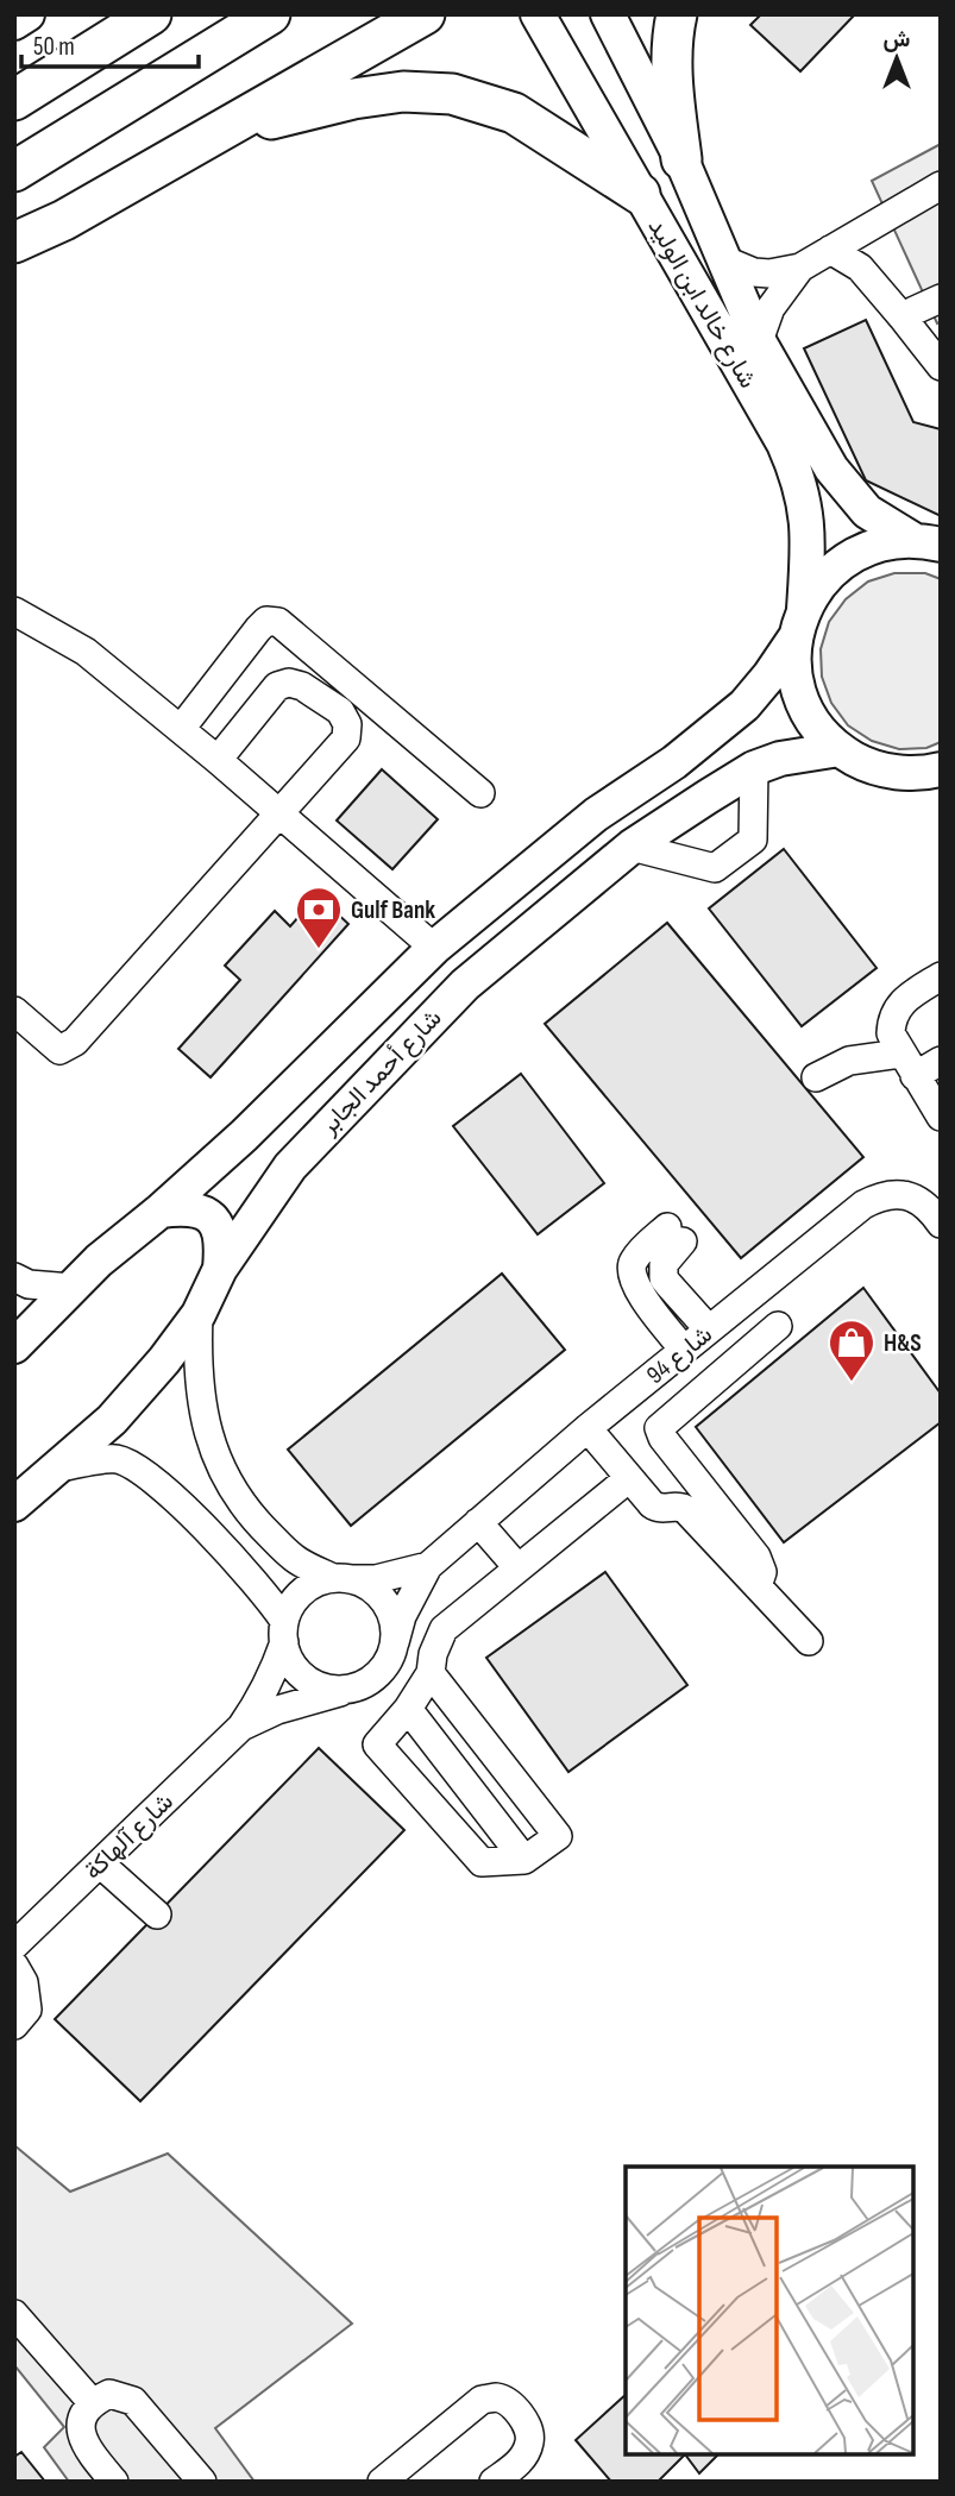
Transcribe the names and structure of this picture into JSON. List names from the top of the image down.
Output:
{
  "streets": {
    "main road": ["شارع خالد ابن الوليد", "شارع أحمد الجابر"],
    "street": ["شارع 94", "شارع آلهاكة"]
  },
  "crossings": [
    ["شارع خالد ابن الوليد", "شارع أحمد الجابر"],
    ["شارع 94", "شارع آلهاكة"]
  ],
  "places": {
    "bank": ["Gulf Bank"],
    "shop": ["H&S"]
  },
  "scale_bar": "50 m",
  "north": "top"
}
